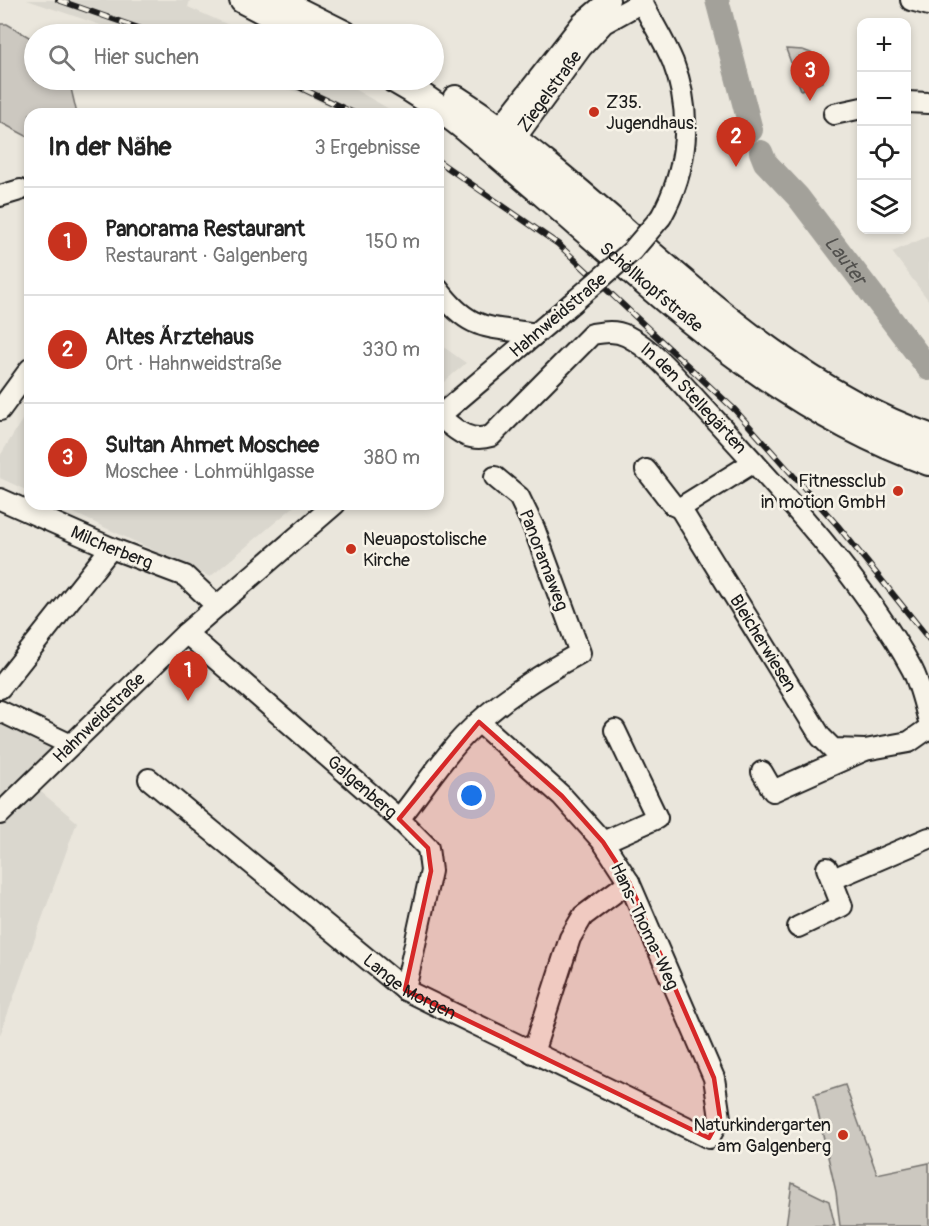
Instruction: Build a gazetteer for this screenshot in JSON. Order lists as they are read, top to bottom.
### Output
{
  "streets": {
    "main road": ["Schöllkopfstraße"],
    "street": [
      "Ziegelstraße",
      "Hahnweidstraße",
      "In den Stellegärten",
      "Milcherberg",
      "Panoramaweg",
      "Bleicherwiesen",
      "Galgenberg",
      "Hans-Thoma-Weg",
      "Lange Morgen"
    ]
  },
  "crossings": [
    ["Ziegelstraße", "Schöllkopfstraße"],
    ["Ziegelstraße", "Hahnweidstraße"],
    ["Hahnweidstraße", "Milcherberg"],
    ["Hahnweidstraße", "Galgenberg"],
    ["Panoramaweg", "Hans-Thoma-Weg"],
    ["Galgenberg", "Lange Morgen"],
    ["Hans-Thoma-Weg", "Lange Morgen"]
  ],
  "water": ["Lauter"],
  "places": [
    "Z35. Jugendhaus.",
    "Fitnessclub in motion GmbH",
    "Neuapostolische Kirche",
    "Naturkindergarten am Galgenberg"
  ],
  "page": {
    "map_buttons": ["+", "−"],
    "search": "Hier suchen",
    "pins": ["3", "2", "1"],
    "heading": ["In der Nähe", "3 Ergebnisse"],
    "list": [
      {
        "mark": "1",
        "name": "Panorama Restaurant",
        "note": "Restaurant · Galgenberg",
        "value": "150 m"
      },
      {
        "mark": "2",
        "name": "Altes Ärztehaus",
        "note": "Ort · Hahnweidstraße",
        "value": "330 m"
      },
      {
        "mark": "3",
        "name": "Sultan Ahmet Moschee",
        "note": "Moschee · Lohmühlgasse",
        "value": "380 m"
      }
    ]
  }
}
